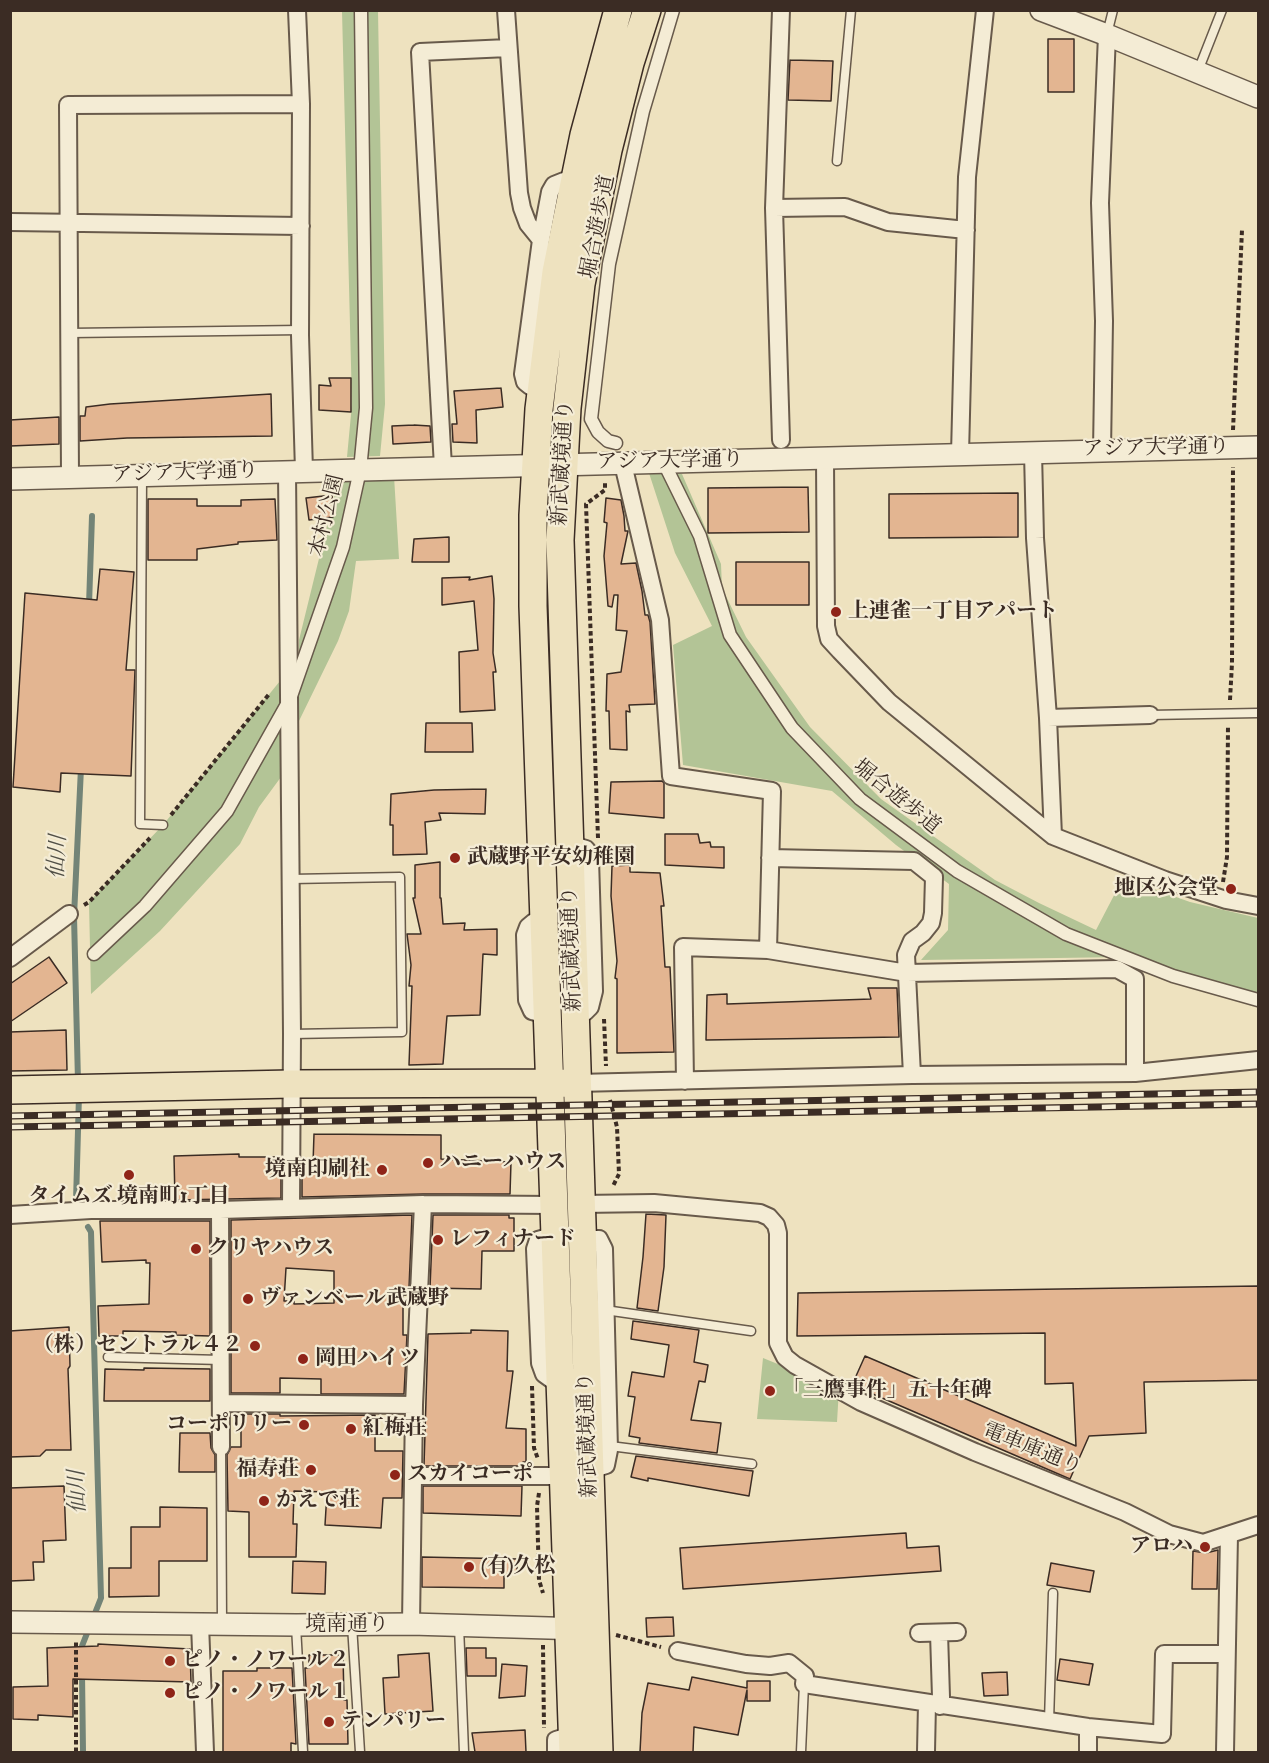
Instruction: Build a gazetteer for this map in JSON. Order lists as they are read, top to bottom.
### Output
{
  "streets": {
    "main road": ["新武蔵境通り"],
    "street": [
      "堀合遊歩道",
      "アジア大学通り",
      "本村公園",
      "電車庫通り",
      "境南通り"
    ]
  },
  "crossings": [
    ["堀合遊歩道", "アジア大学通り"],
    ["アジア大学通り", "新武蔵境通り"],
    ["アジア大学通り", "本村公園"],
    ["新武蔵境通り", "電車庫通り"],
    ["新武蔵境通り", "境南通り"]
  ],
  "water": ["仙川"],
  "places": [
    "上連雀一丁目アパート",
    "武蔵野平安幼稚園",
    "地区公会堂",
    "ハニーハウス",
    "境南印刷社",
    "タイムズ 境南町1丁目",
    "レフィナード",
    "クリヤハウス",
    "ヴァンベール武蔵野",
    "（株）セントラル４２",
    "岡田ハイツ",
    "「三鷹事件」五十年碑",
    "コーポリリー",
    "紅梅荘",
    "福寿荘",
    "スカイコーポ",
    "かえで荘",
    "アロハ",
    "(有)久松",
    "ピノ・ノワール２",
    "ピノ・ノワール１",
    "テンパリー"
  ]
}
